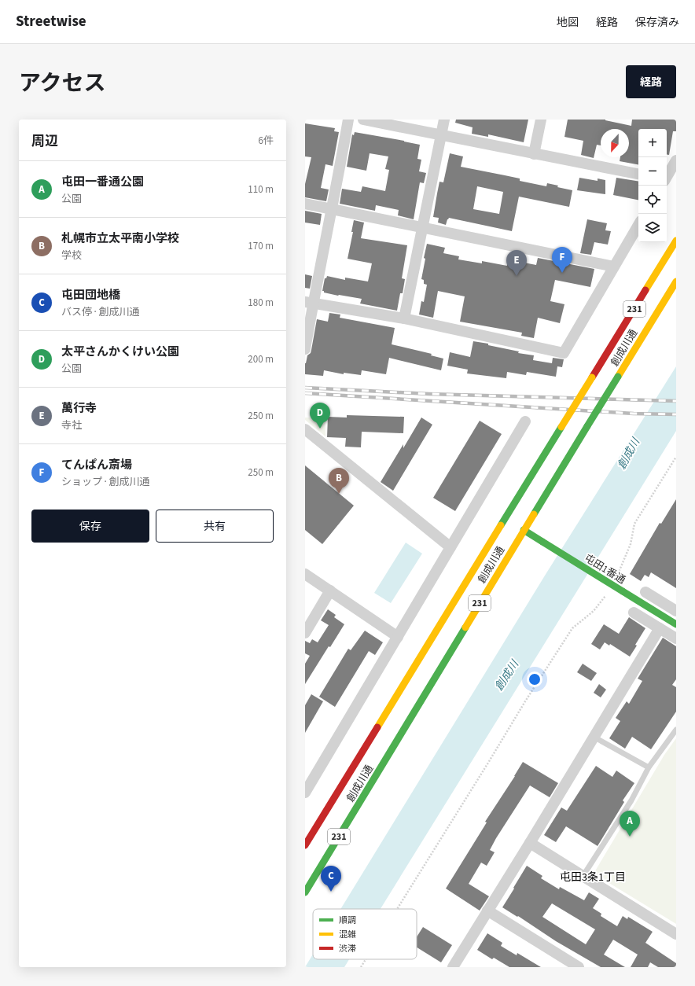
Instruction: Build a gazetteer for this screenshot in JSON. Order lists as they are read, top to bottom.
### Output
{
  "streets": {
    "main road": ["231", "創成川通", "屯田1番通"]
  },
  "crossings": [
    ["創成川通", "屯田1番通"]
  ],
  "districts": ["屯田3条1丁目"],
  "water": ["創成川"],
  "legend": ["順調", "混雑", "渋滞"],
  "north": "bottom",
  "page": {
    "header": "Streetwise",
    "nav": ["地図", "経路", "保存済み"],
    "title": "アクセス",
    "buttons": [
      "経路",
      ["保存", "共有"]
    ],
    "heading": ["周辺", "6件"],
    "map_buttons": ["+", "−"],
    "list": [
      {
        "mark": "A",
        "name": "屯田一番通公園",
        "note": "公園",
        "value": "110 m"
      },
      {
        "mark": "B",
        "name": "札幌市立太平南小学校",
        "note": "学校",
        "value": "170 m"
      },
      {
        "mark": "C",
        "name": "屯田団地橋",
        "note": "バス停 · 創成川通",
        "value": "180 m"
      },
      {
        "mark": "D",
        "name": "太平さんかくけい公園",
        "note": "公園",
        "value": "200 m"
      },
      {
        "mark": "E",
        "name": "萬行寺",
        "note": "寺社",
        "value": "250 m"
      },
      {
        "mark": "F",
        "name": "てんぱん斎場",
        "note": "ショップ · 創成川通",
        "value": "250 m"
      }
    ],
    "pins": [
      "F",
      "E",
      "D",
      "B",
      "A",
      "C"
    ]
  }
}
